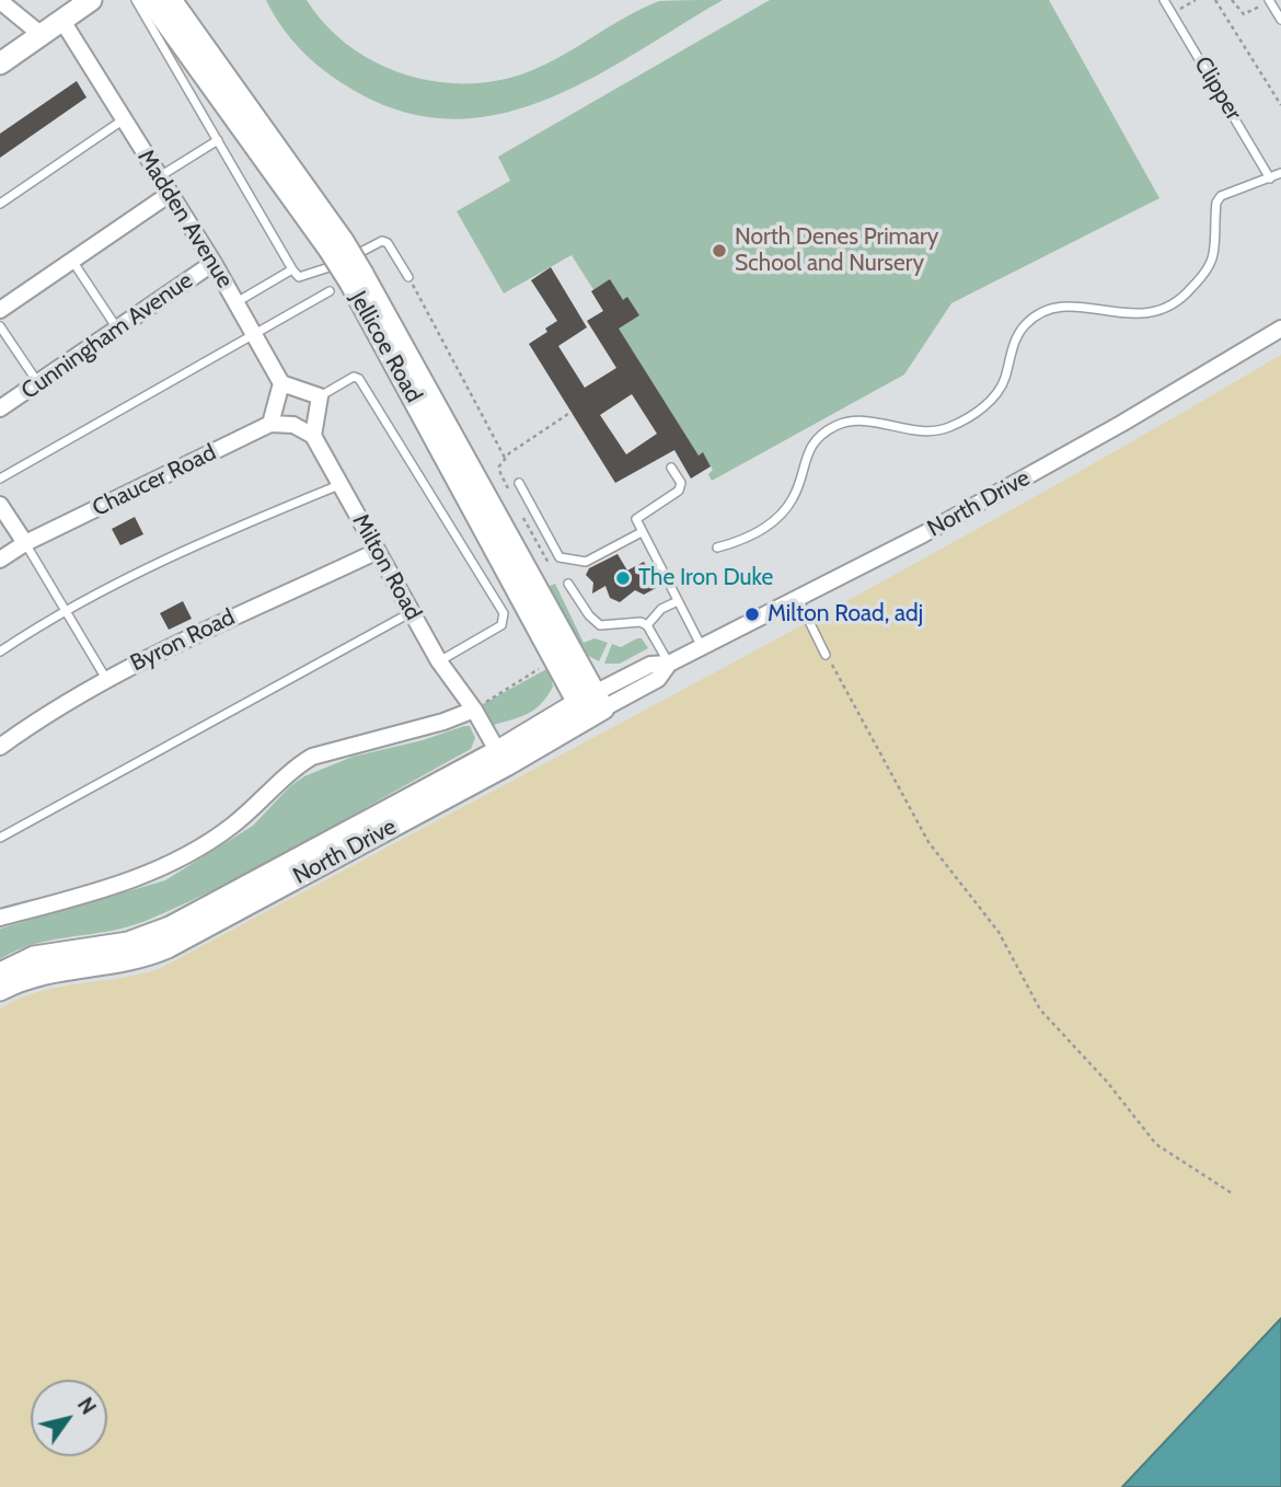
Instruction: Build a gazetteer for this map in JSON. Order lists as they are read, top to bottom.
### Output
{
  "streets": {
    "street": [
      "Madden Avenue",
      "Cunningham Avenue",
      "Jellicoe Road",
      "Chaucer Road",
      "North Drive",
      "Milton Road",
      "Byron Road"
    ],
    "lane": ["Clipper"]
  },
  "crossings": [
    ["Madden Avenue", "Cunningham Avenue"],
    ["Jellicoe Road", "North Drive"],
    ["North Drive", "Milton Road"],
    ["Milton Road", "Byron Road"]
  ],
  "places": ["North Denes Primary School and Nursery", "The Iron Duke", "Milton Road, adj"],
  "north": "top right"
}
